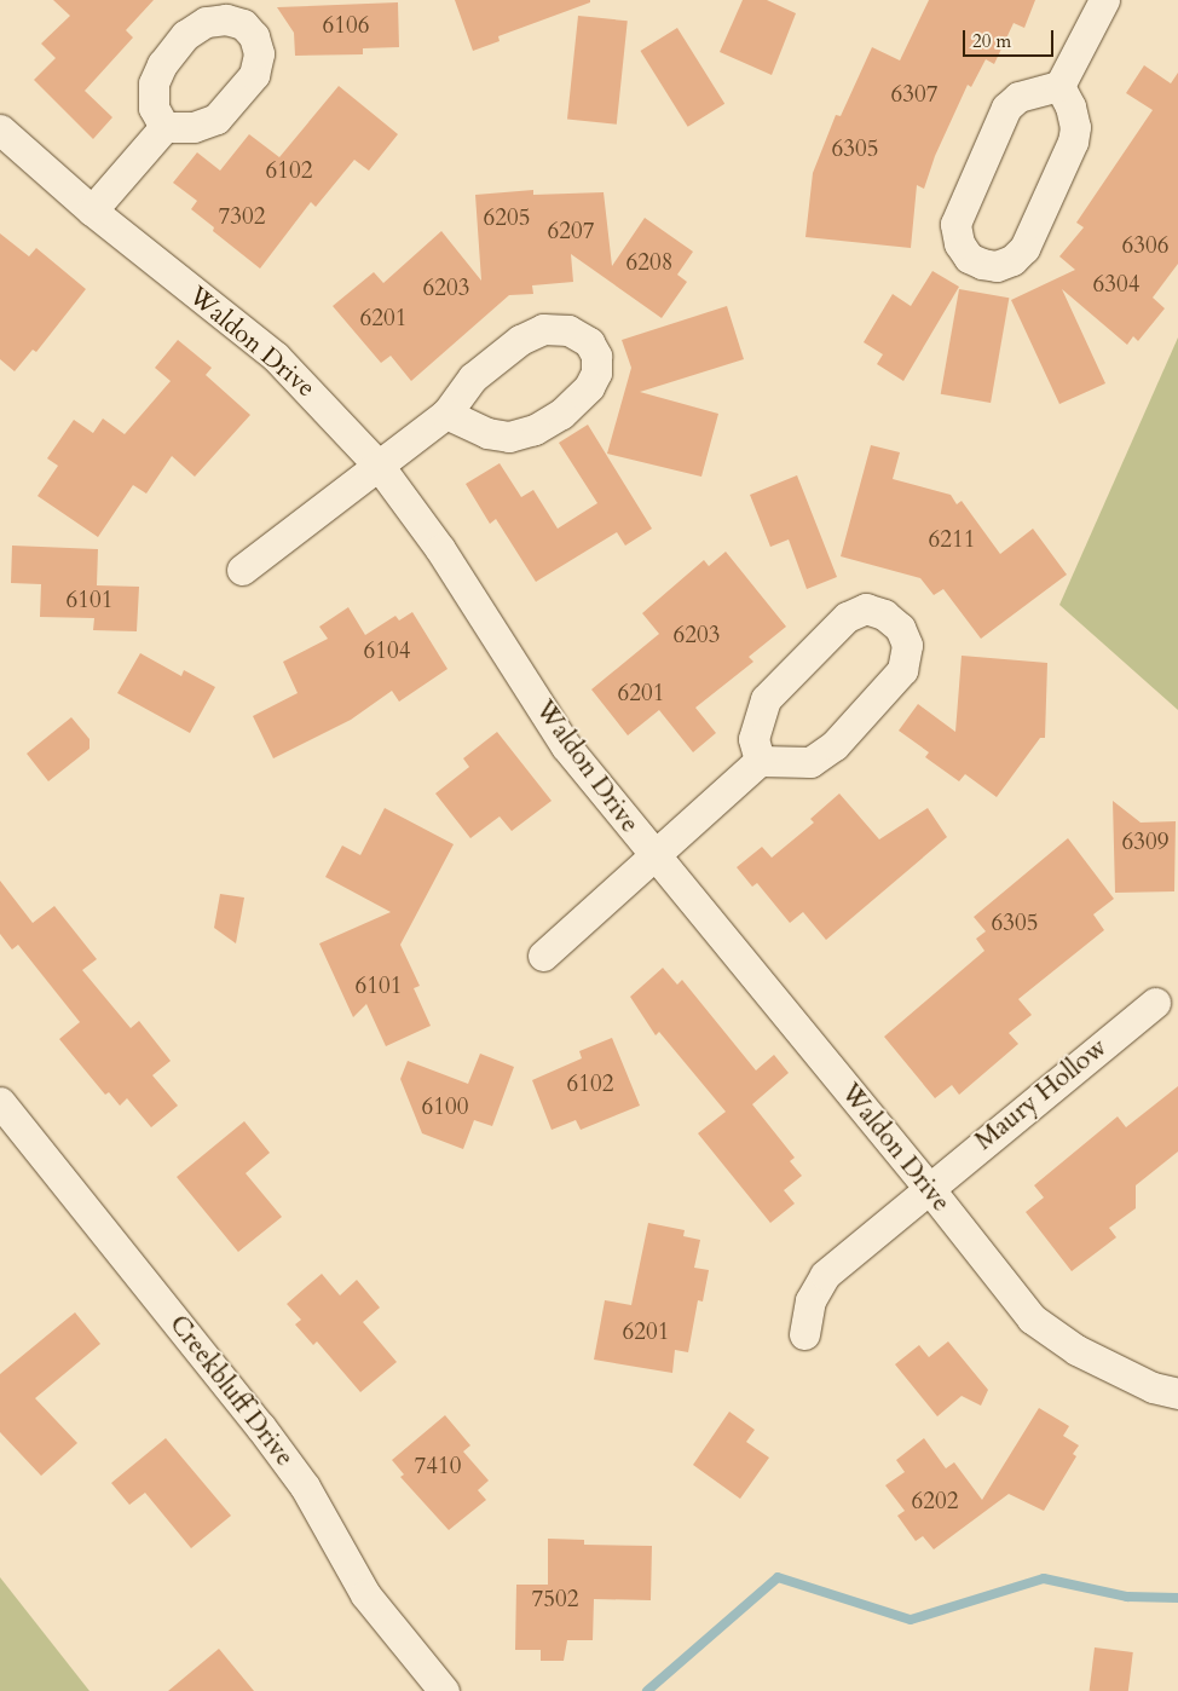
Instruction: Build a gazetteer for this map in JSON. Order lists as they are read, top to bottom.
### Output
{
  "streets": {
    "street": ["Waldon Drive", "Maury Hollow", "Creekbluff Drive"]
  },
  "crossings": [
    ["Waldon Drive", "Maury Hollow"]
  ],
  "house_numbers": [
    "6106",
    "6307",
    "6305",
    "6102",
    "7302",
    "6205",
    "6207",
    "6306",
    "6208",
    "6304",
    "6203",
    "6201",
    "6211",
    "6101",
    "6203",
    "6104",
    "6201",
    "6309",
    "6305",
    "6101",
    "6102",
    "6100",
    "6201",
    "7410",
    "6202",
    "7502"
  ],
  "scale_bar": "20 m"
}
